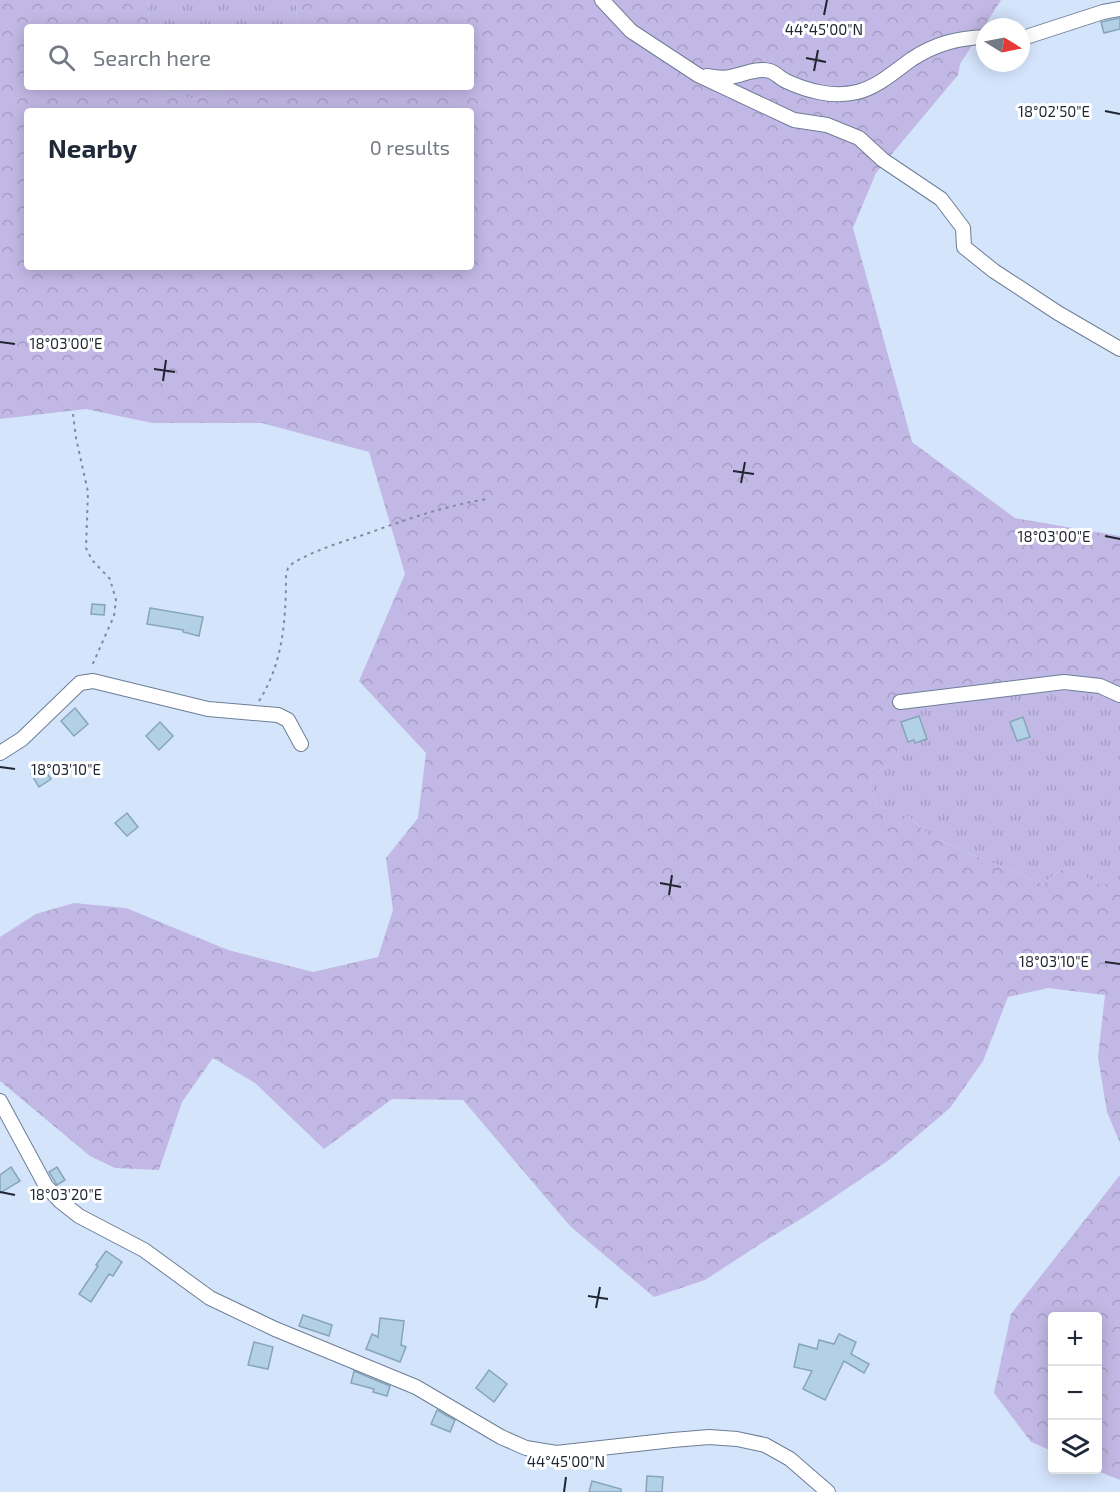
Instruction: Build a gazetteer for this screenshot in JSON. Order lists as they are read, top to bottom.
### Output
{
  "north": "right",
  "page": {
    "search": "Search here",
    "heading": ["Nearby", "0 results"],
    "map_buttons": ["+", "−"]
  },
  "coordinates": [
    "44°45'00\"N",
    "18°02'50\"E",
    "18°03'00\"E",
    "18°03'10\"E",
    "18°03'20\"E"
  ]
}
